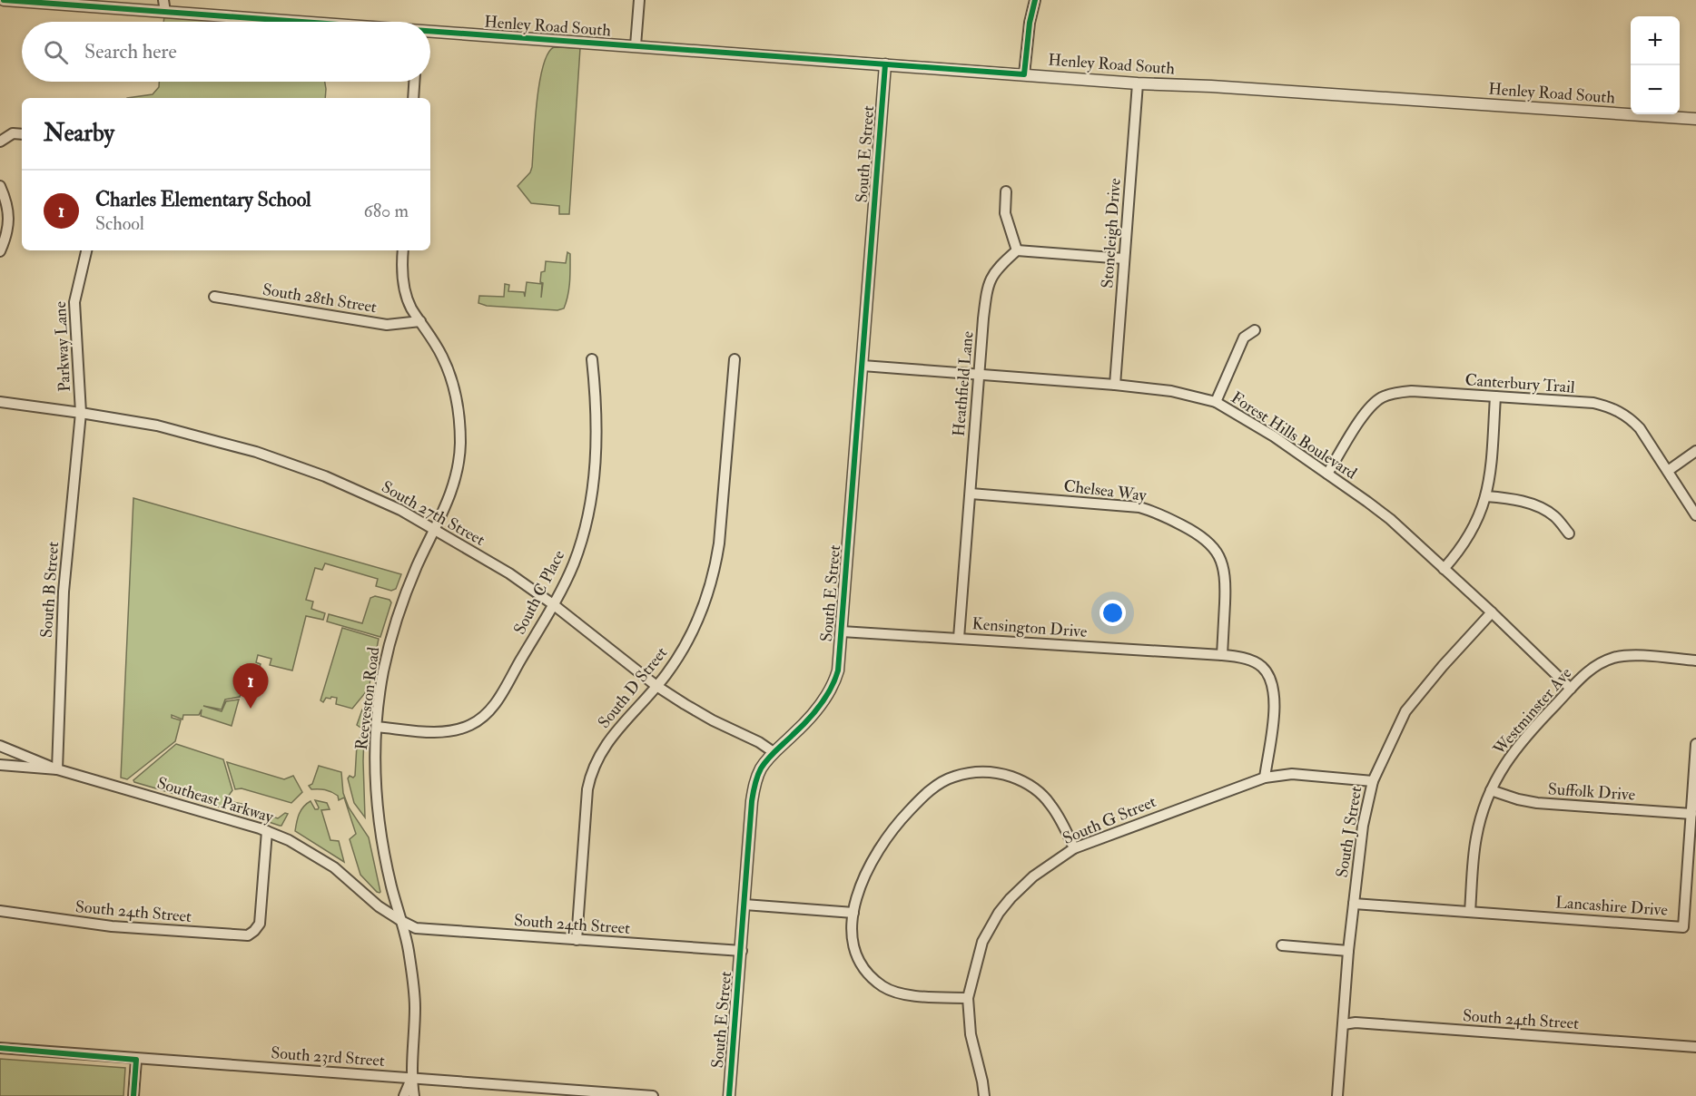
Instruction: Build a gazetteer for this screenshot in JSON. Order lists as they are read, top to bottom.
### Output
{
  "streets": {
    "street": [
      "Henley Road South",
      "South E Street",
      "Stoneleigh Drive",
      "South 28th Street",
      "Parkway Lane",
      "Heathfield Lane",
      "Canterbury Trail",
      "Forest Hills Boulevard",
      "Chelsea Way",
      "South 27th Street",
      "South B Street",
      "South C Place",
      "Kensington Drive",
      "South D Street",
      "Reeveston Road",
      "Westminster Ave",
      "Suffolk Drive",
      "Southeast Parkway",
      "South G Street",
      "South J Street",
      "Lancashire Drive",
      "South 24th Street",
      "South 23rd Street"
    ]
  },
  "crossings": [
    ["Henley Road South", "South E Street"],
    ["Henley Road South", "Stoneleigh Drive"],
    ["South E Street", "Forest Hills Boulevard"],
    ["South E Street", "South 27th Street"],
    ["South E Street", "Kensington Drive"],
    ["South E Street", "South 24th Street"],
    ["Stoneleigh Drive", "Forest Hills Boulevard"],
    ["South 28th Street", "Reeveston Road"],
    ["Parkway Lane", "South 27th Street"],
    ["Parkway Lane", "South B Street"],
    ["Heathfield Lane", "Forest Hills Boulevard"],
    ["Heathfield Lane", "Chelsea Way"],
    ["Heathfield Lane", "Kensington Drive"],
    ["Canterbury Trail", "Forest Hills Boulevard"],
    ["Forest Hills Boulevard", "Westminster Ave"],
    ["Forest Hills Boulevard", "South J Street"],
    ["Chelsea Way", "Kensington Drive"],
    ["South 27th Street", "South B Street"],
    ["South 27th Street", "South C Place"],
    ["South 27th Street", "South D Street"],
    ["South 27th Street", "Reeveston Road"],
    ["South B Street", "Southeast Parkway"],
    ["South C Place", "Reeveston Road"],
    ["Kensington Drive", "South G Street"],
    ["South D Street", "South 24th Street"],
    ["Reeveston Road", "Southeast Parkway"],
    ["Reeveston Road", "South 24th Street"],
    ["Reeveston Road", "South 23rd Street"],
    ["Westminster Ave", "Suffolk Drive"],
    ["Westminster Ave", "Lancashire Drive"],
    ["Suffolk Drive", "Lancashire Drive"],
    ["Southeast Parkway", "South 24th Street"],
    ["South G Street", "South J Street"],
    ["South J Street", "Lancashire Drive"],
    ["South J Street", "South 24th Street"]
  ],
  "page": {
    "map_buttons": ["+", "−"],
    "search": "Search here",
    "heading": "Nearby",
    "list": [
      {
        "mark": "1",
        "name": "Charles Elementary School",
        "note": "School",
        "value": "680 m"
      }
    ],
    "pins": "1"
  }
}
